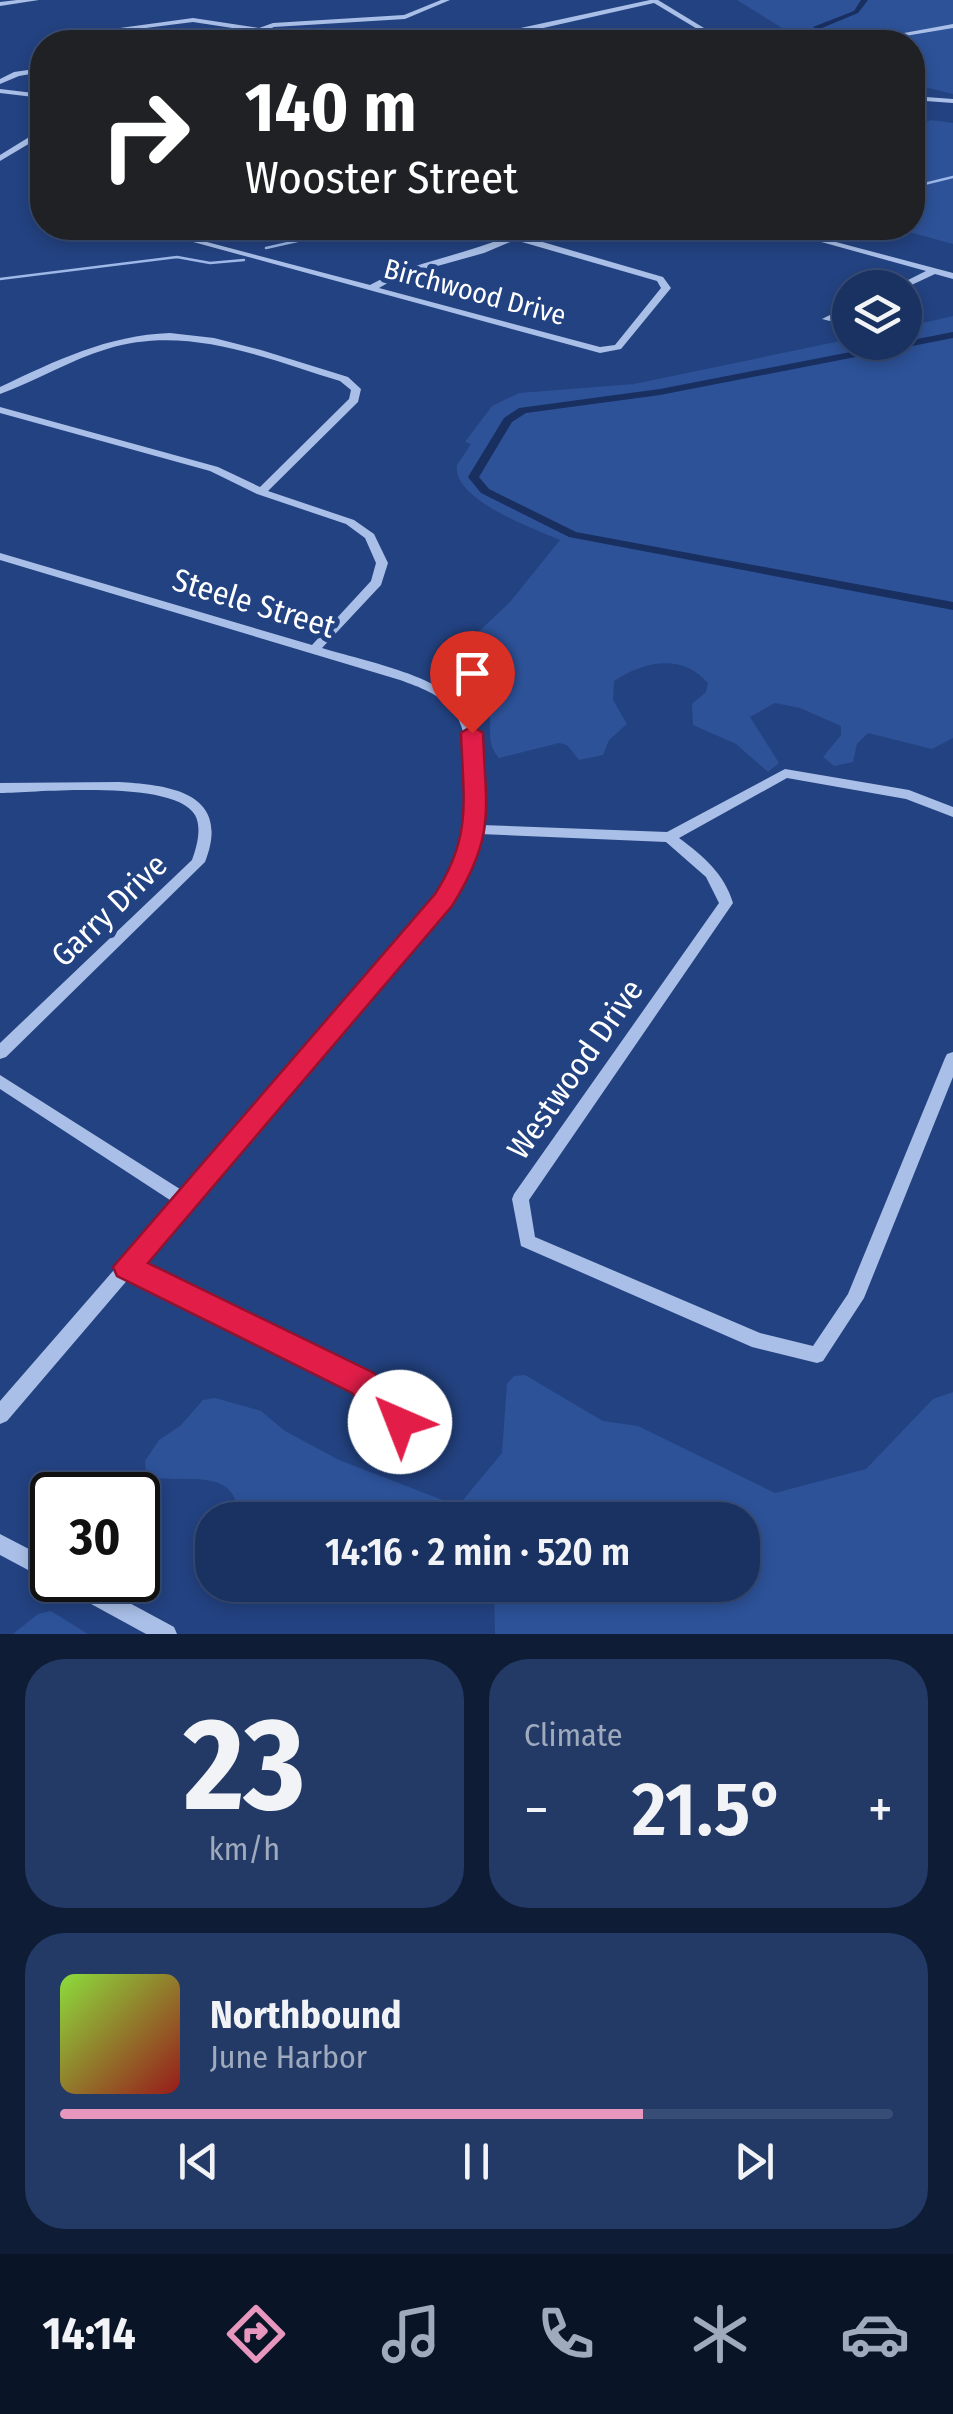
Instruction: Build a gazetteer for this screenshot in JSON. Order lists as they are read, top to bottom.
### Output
{
  "streets": {
    "street": [
      "Birchwood Drive",
      "Steele Street",
      "Garry Drive",
      "Westwood Drive"
    ]
  },
  "page": {
    "turn": ["140 m", "Wooster Street"],
    "limit": "30",
    "trip": "14:16 · 2 min · 520 m",
    "tile": [
      ["23", "km/h"],
      "Climate"
    ],
    "heat": ["−", "21.5°", "+"],
    "song": ["Northbound", "June Harbor"],
    "tabs": "14:14"
  }
}
